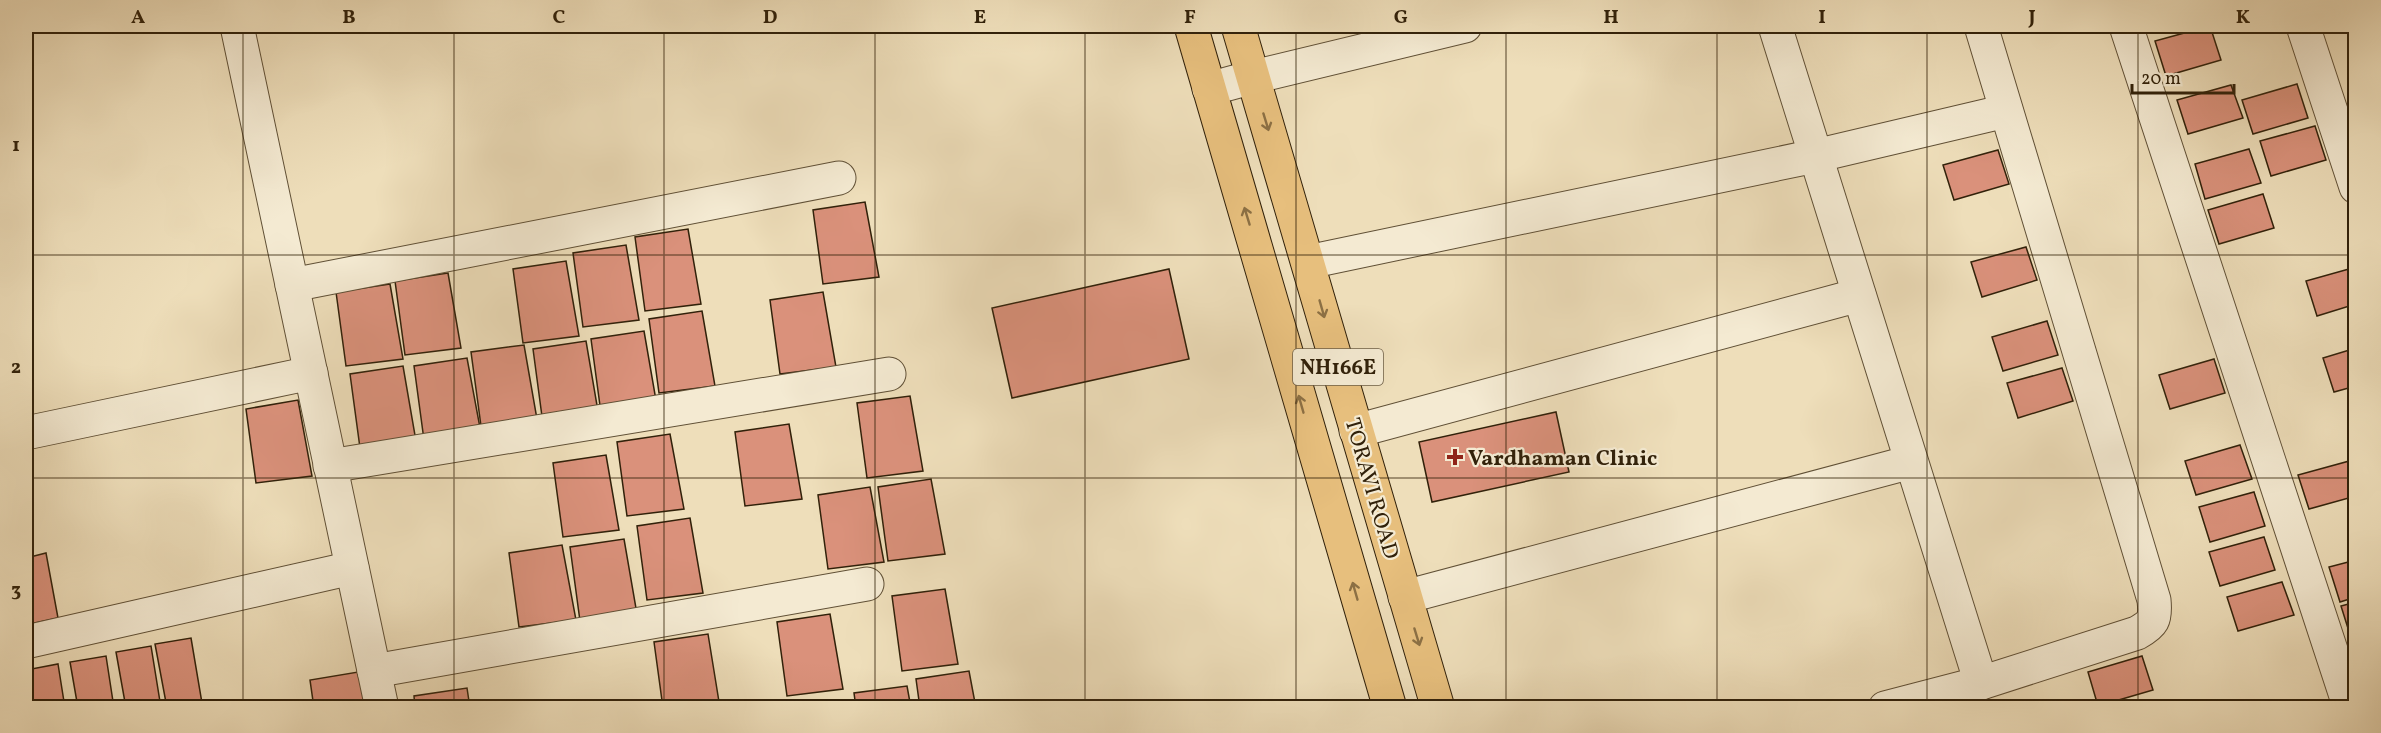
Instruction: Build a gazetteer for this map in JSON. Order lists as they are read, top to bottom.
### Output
{
  "streets": {
    "highway": ["NH166E", "TORAVI ROAD"]
  },
  "places": {
    "health": ["Vardhaman Clinic"]
  },
  "scale_bar": "20 m",
  "grid": {
    "columns": [
      "A",
      "B",
      "C",
      "D",
      "E",
      "F",
      "G",
      "H",
      "I",
      "J",
      "K"
    ],
    "rows": ["1", "2", "3"]
  }
}
